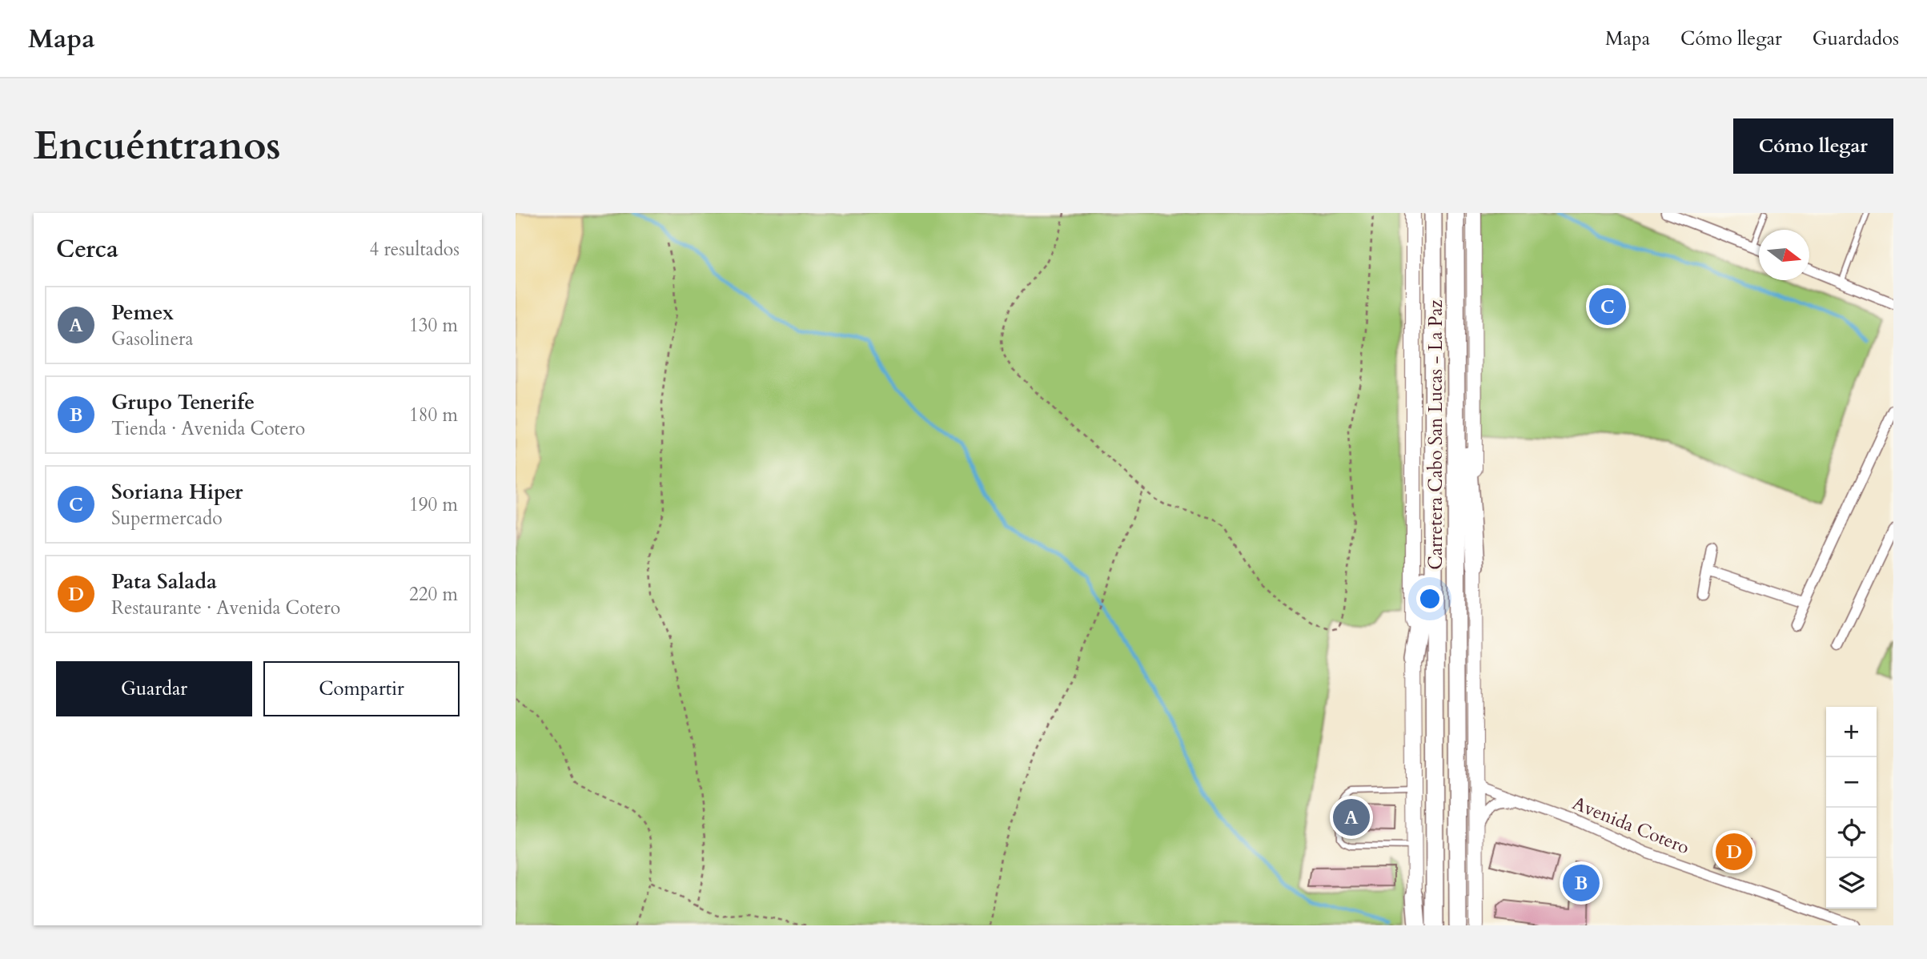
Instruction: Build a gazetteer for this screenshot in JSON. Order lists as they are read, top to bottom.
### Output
{
  "streets": {
    "highway": ["Carretera Cabo San Lucas - La Paz"],
    "street": ["Avenida Cotero"]
  },
  "north": "right",
  "page": {
    "header": "Mapa",
    "nav": ["Mapa", "Cómo llegar", "Guardados"],
    "buttons": [
      "Cómo llegar",
      ["Guardar", "Compartir"]
    ],
    "title": "Encuéntranos",
    "heading": ["Cerca", "4 resultados"],
    "pins": [
      "C",
      "A",
      "D",
      "B"
    ],
    "list": [
      {
        "mark": "A",
        "name": "Pemex",
        "note": "Gasolinera",
        "value": "130 m"
      },
      {
        "mark": "B",
        "name": "Grupo Tenerife",
        "note": "Tienda · Avenida Cotero",
        "value": "180 m"
      },
      {
        "mark": "C",
        "name": "Soriana Hiper",
        "note": "Supermercado",
        "value": "190 m"
      },
      {
        "mark": "D",
        "name": "Pata Salada",
        "note": "Restaurante · Avenida Cotero",
        "value": "220 m"
      }
    ],
    "map_buttons": ["+", "−"]
  }
}
